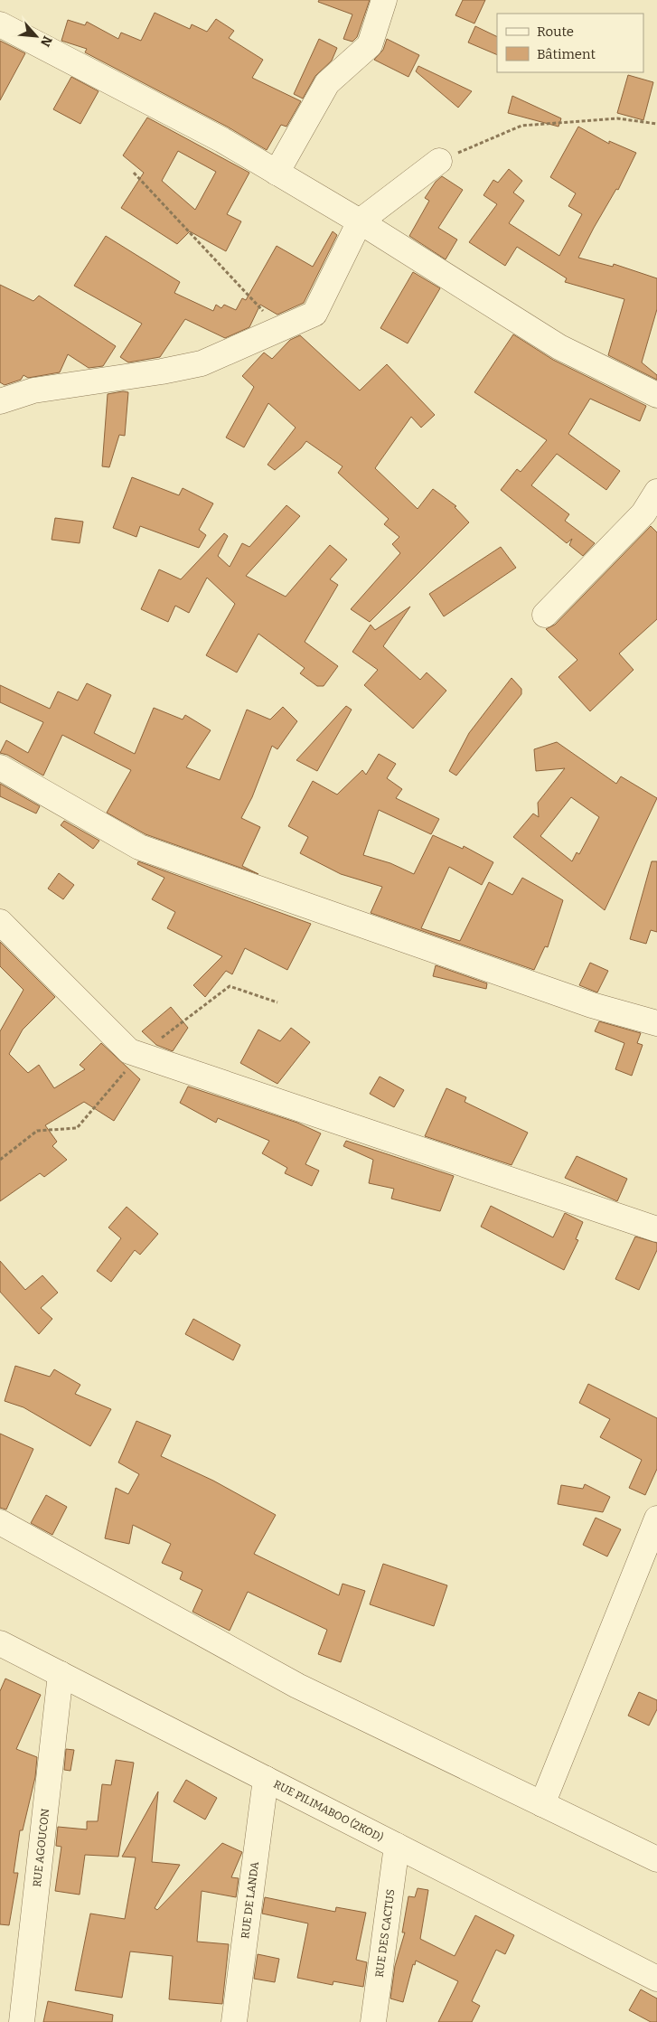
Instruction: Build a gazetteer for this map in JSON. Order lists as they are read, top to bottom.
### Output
{
  "streets": {
    "street": [
      "RUE PILIMABOO (2KOD)",
      "RUE AGOUCON",
      "RUE DE LANDA",
      "RUE DES CACTUS"
    ]
  },
  "crossings": [
    ["RUE PILIMABOO (2KOD)", "RUE AGOUCON"],
    ["RUE PILIMABOO (2KOD)", "RUE DE LANDA"],
    ["RUE PILIMABOO (2KOD)", "RUE DES CACTUS"]
  ],
  "legend": ["Route", "Bâtiment"],
  "north": "bottom right"
}
